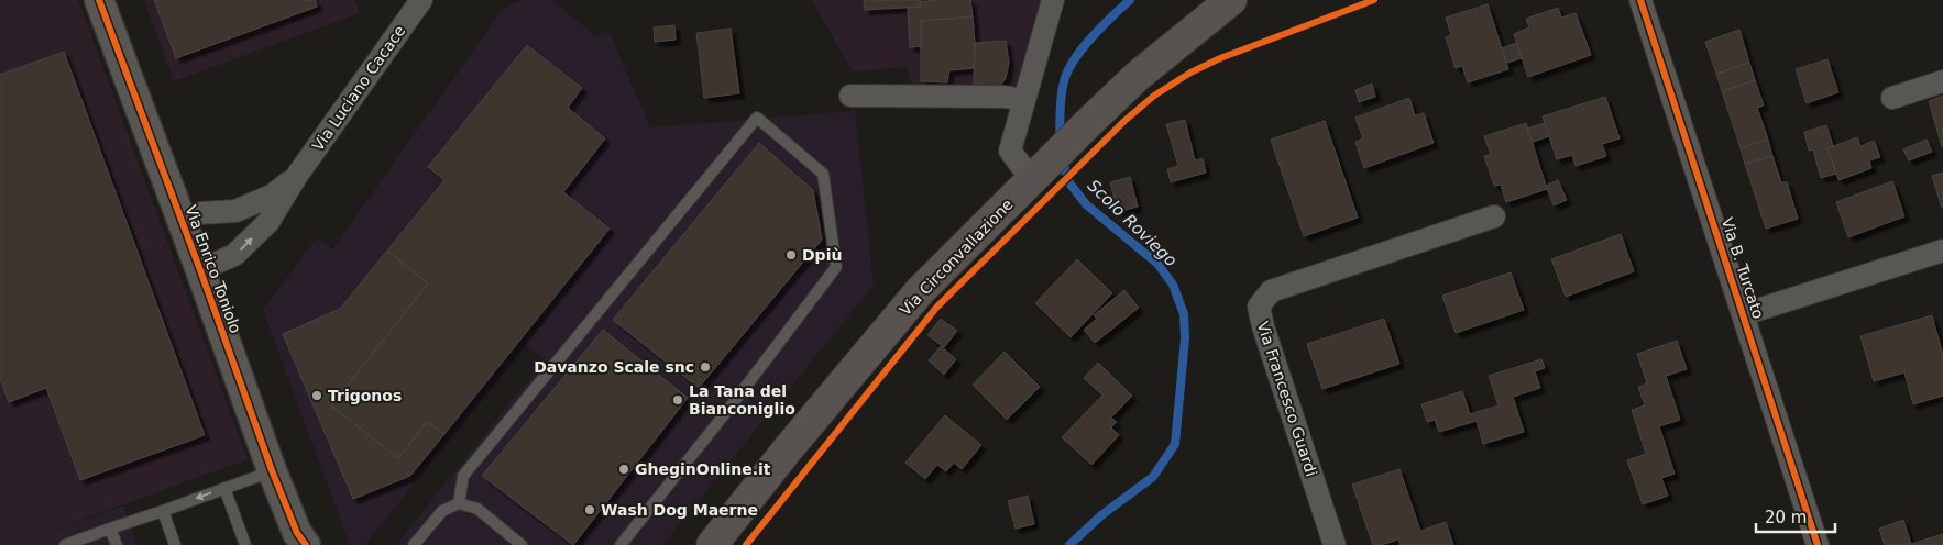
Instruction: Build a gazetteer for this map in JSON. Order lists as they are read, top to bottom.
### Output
{
  "streets": {
    "main road": ["Via Circonvallazione"],
    "street": [
      "Via Luciano Cacace",
      "Via B. Turcato",
      "Via Enrico Toniolo",
      "Via Francesco Guardi"
    ]
  },
  "crossings": [
    ["Via Luciano Cacace", "Via Enrico Toniolo"]
  ],
  "water": ["Scolo Roviego"],
  "places": [
    "Dpiù",
    "Davanzo Scale snc",
    "Trigonos",
    "La Tana del Bianconiglio",
    "GheginOnline.it",
    "Wash Dog Maerne"
  ],
  "scale_bar": "20 m"
}
